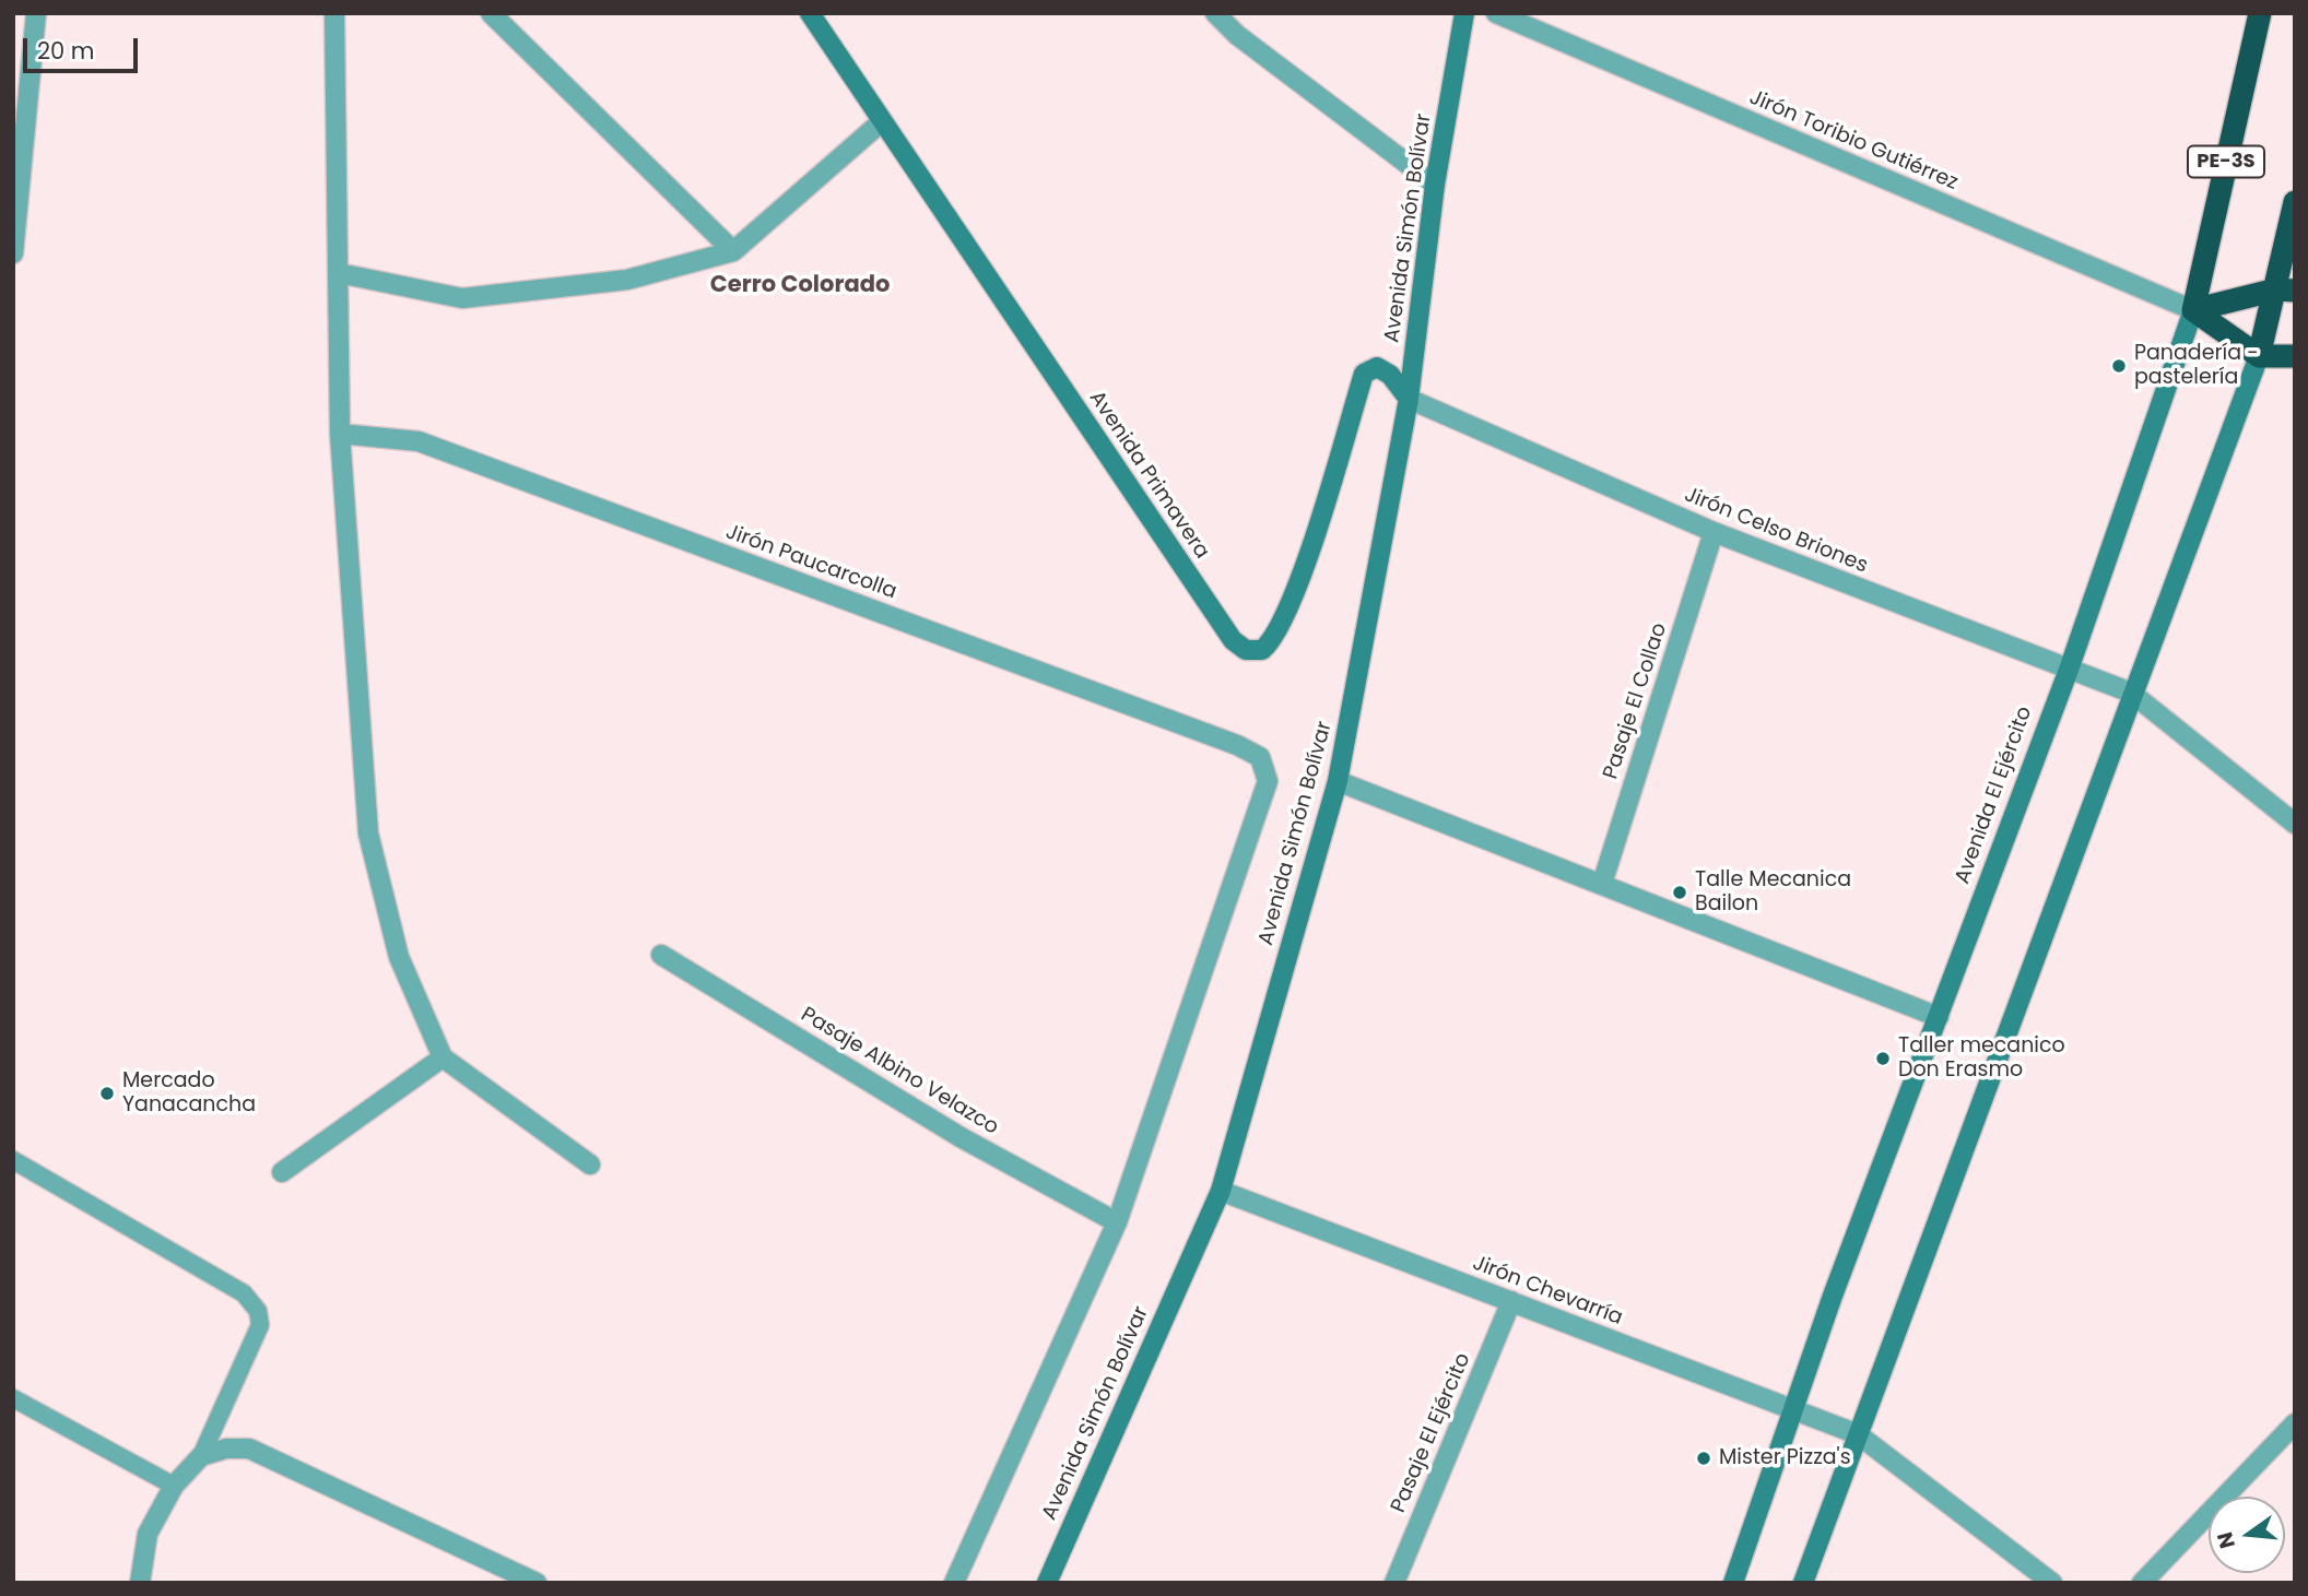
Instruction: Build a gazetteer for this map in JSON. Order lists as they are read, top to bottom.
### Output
{
  "streets": {
    "highway": ["PE-3S", "Avenida El Ejército"],
    "street": [
      "Jirón Toribio Gutiérrez",
      "Avenida Simón Bolívar",
      "Avenida Primavera",
      "Jirón Celso Briones",
      "Jirón Paucarcolla",
      "Pasaje El Collao",
      "Pasaje Albino Velazco",
      "Jirón Chevarría",
      "Pasaje El Ejército"
    ]
  },
  "crossings": [
    ["Jirón Toribio Gutiérrez", "Avenida El Ejército"],
    ["Avenida Simón Bolívar", "Avenida Primavera"],
    ["Avenida Simón Bolívar", "Jirón Celso Briones"],
    ["Avenida Simón Bolívar", "Jirón Chevarría"],
    ["Avenida Primavera", "Jirón Celso Briones"],
    ["Jirón Celso Briones", "Pasaje El Collao"],
    ["Jirón Celso Briones", "Avenida El Ejército"],
    ["Jirón Paucarcolla", "Pasaje Albino Velazco"],
    ["Avenida El Ejército", "Jirón Chevarría"],
    ["Jirón Chevarría", "Pasaje El Ejército"]
  ],
  "districts": ["Cerro Colorado"],
  "places": [
    "Panadería - pastelería",
    "Talle Mecanica Bailon",
    "Taller mecanico Don Erasmo",
    "Mercado Yanacancha",
    "Mister Pizza's"
  ],
  "scale_bar": "20 m",
  "north": "left"
}
